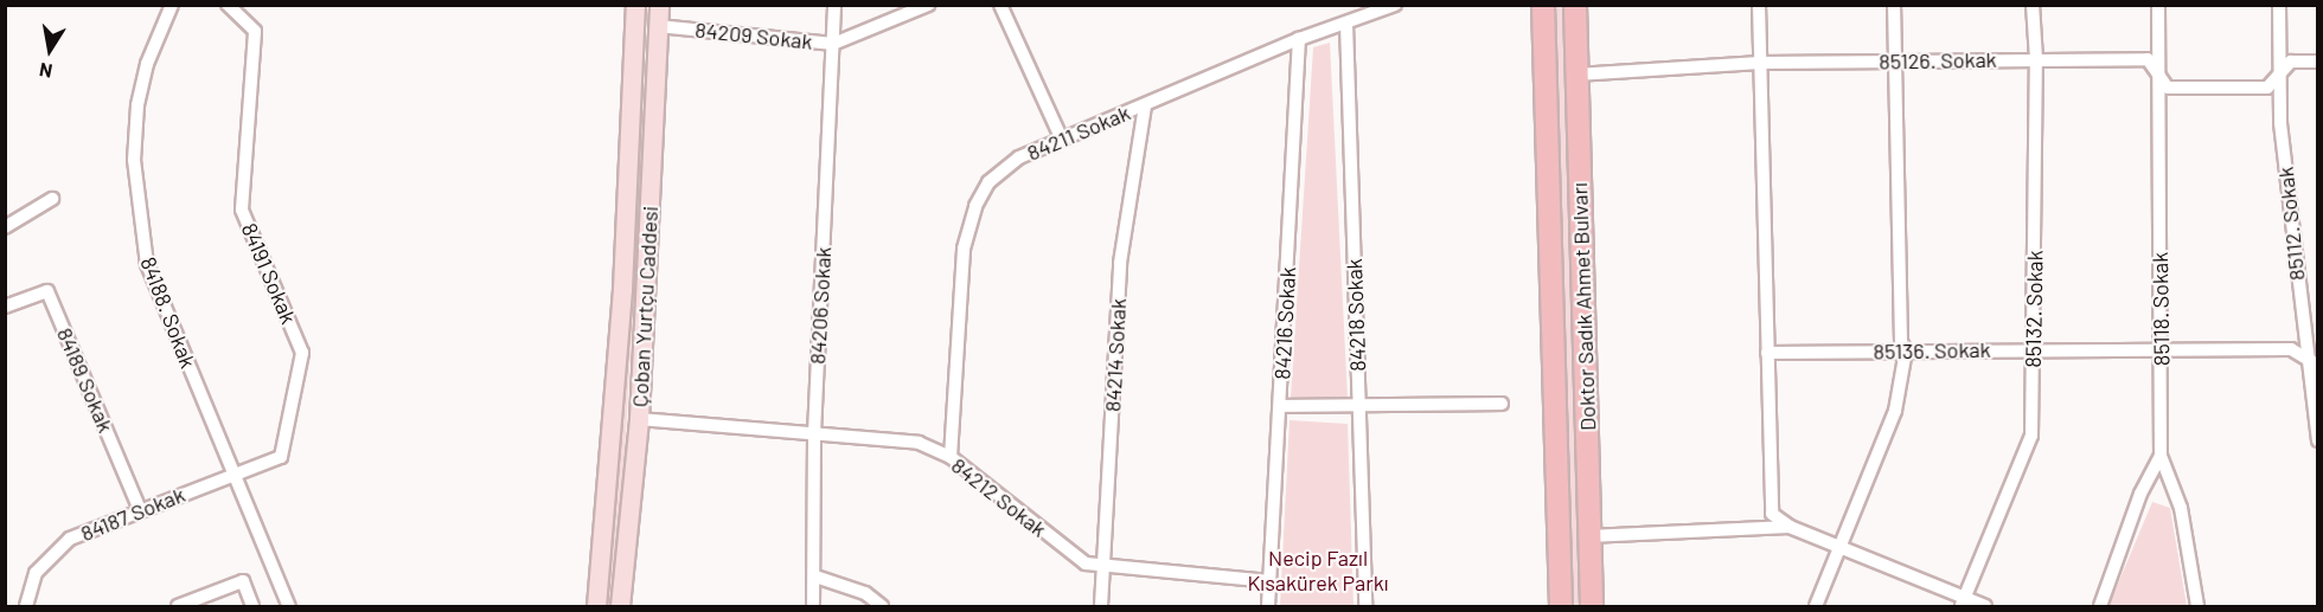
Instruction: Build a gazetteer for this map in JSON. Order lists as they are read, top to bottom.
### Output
{
  "streets": {
    "main road": ["Çoban Yurtçu Caddesi", "Doktor Sadık Ahmet Bulvarı"],
    "street": [
      "84209 Sokak",
      "85126. Sokak",
      "84211 Sokak",
      "85112. Sokak",
      "84191 Sokak",
      "84206 Sokak",
      "85132. Sokak",
      "85118. Sokak",
      "84188. Sokak",
      "84218 Sokak",
      "84216 Sokak",
      "85136. Sokak",
      "84214 Sokak",
      "84189 Sokak",
      "84212 Sokak",
      "84187 Sokak"
    ]
  },
  "crossings": [
    ["84209 Sokak", "84206 Sokak"],
    ["84209 Sokak", "Çoban Yurtçu Caddesi"],
    ["85126. Sokak", "85112. Sokak"],
    ["85126. Sokak", "Doktor Sadık Ahmet Bulvarı"],
    ["85126. Sokak", "85132. Sokak"],
    ["85126. Sokak", "85118. Sokak"],
    ["84211 Sokak", "84218 Sokak"],
    ["84211 Sokak", "84216 Sokak"],
    ["84211 Sokak", "84214 Sokak"],
    ["84211 Sokak", "84212 Sokak"],
    ["85112. Sokak", "85136. Sokak"],
    ["84191 Sokak", "84188. Sokak"],
    ["84191 Sokak", "84187 Sokak"],
    ["84206 Sokak", "84212 Sokak"],
    ["Çoban Yurtçu Caddesi", "84212 Sokak"],
    ["85132. Sokak", "85136. Sokak"],
    ["85118. Sokak", "85136. Sokak"],
    ["84188. Sokak", "84187 Sokak"],
    ["84216 Sokak", "84212 Sokak"],
    ["84214 Sokak", "84212 Sokak"],
    ["84189 Sokak", "84187 Sokak"]
  ],
  "parks": ["Necip Fazıl Kısakürek Parkı"],
  "north": "bottom"
}
